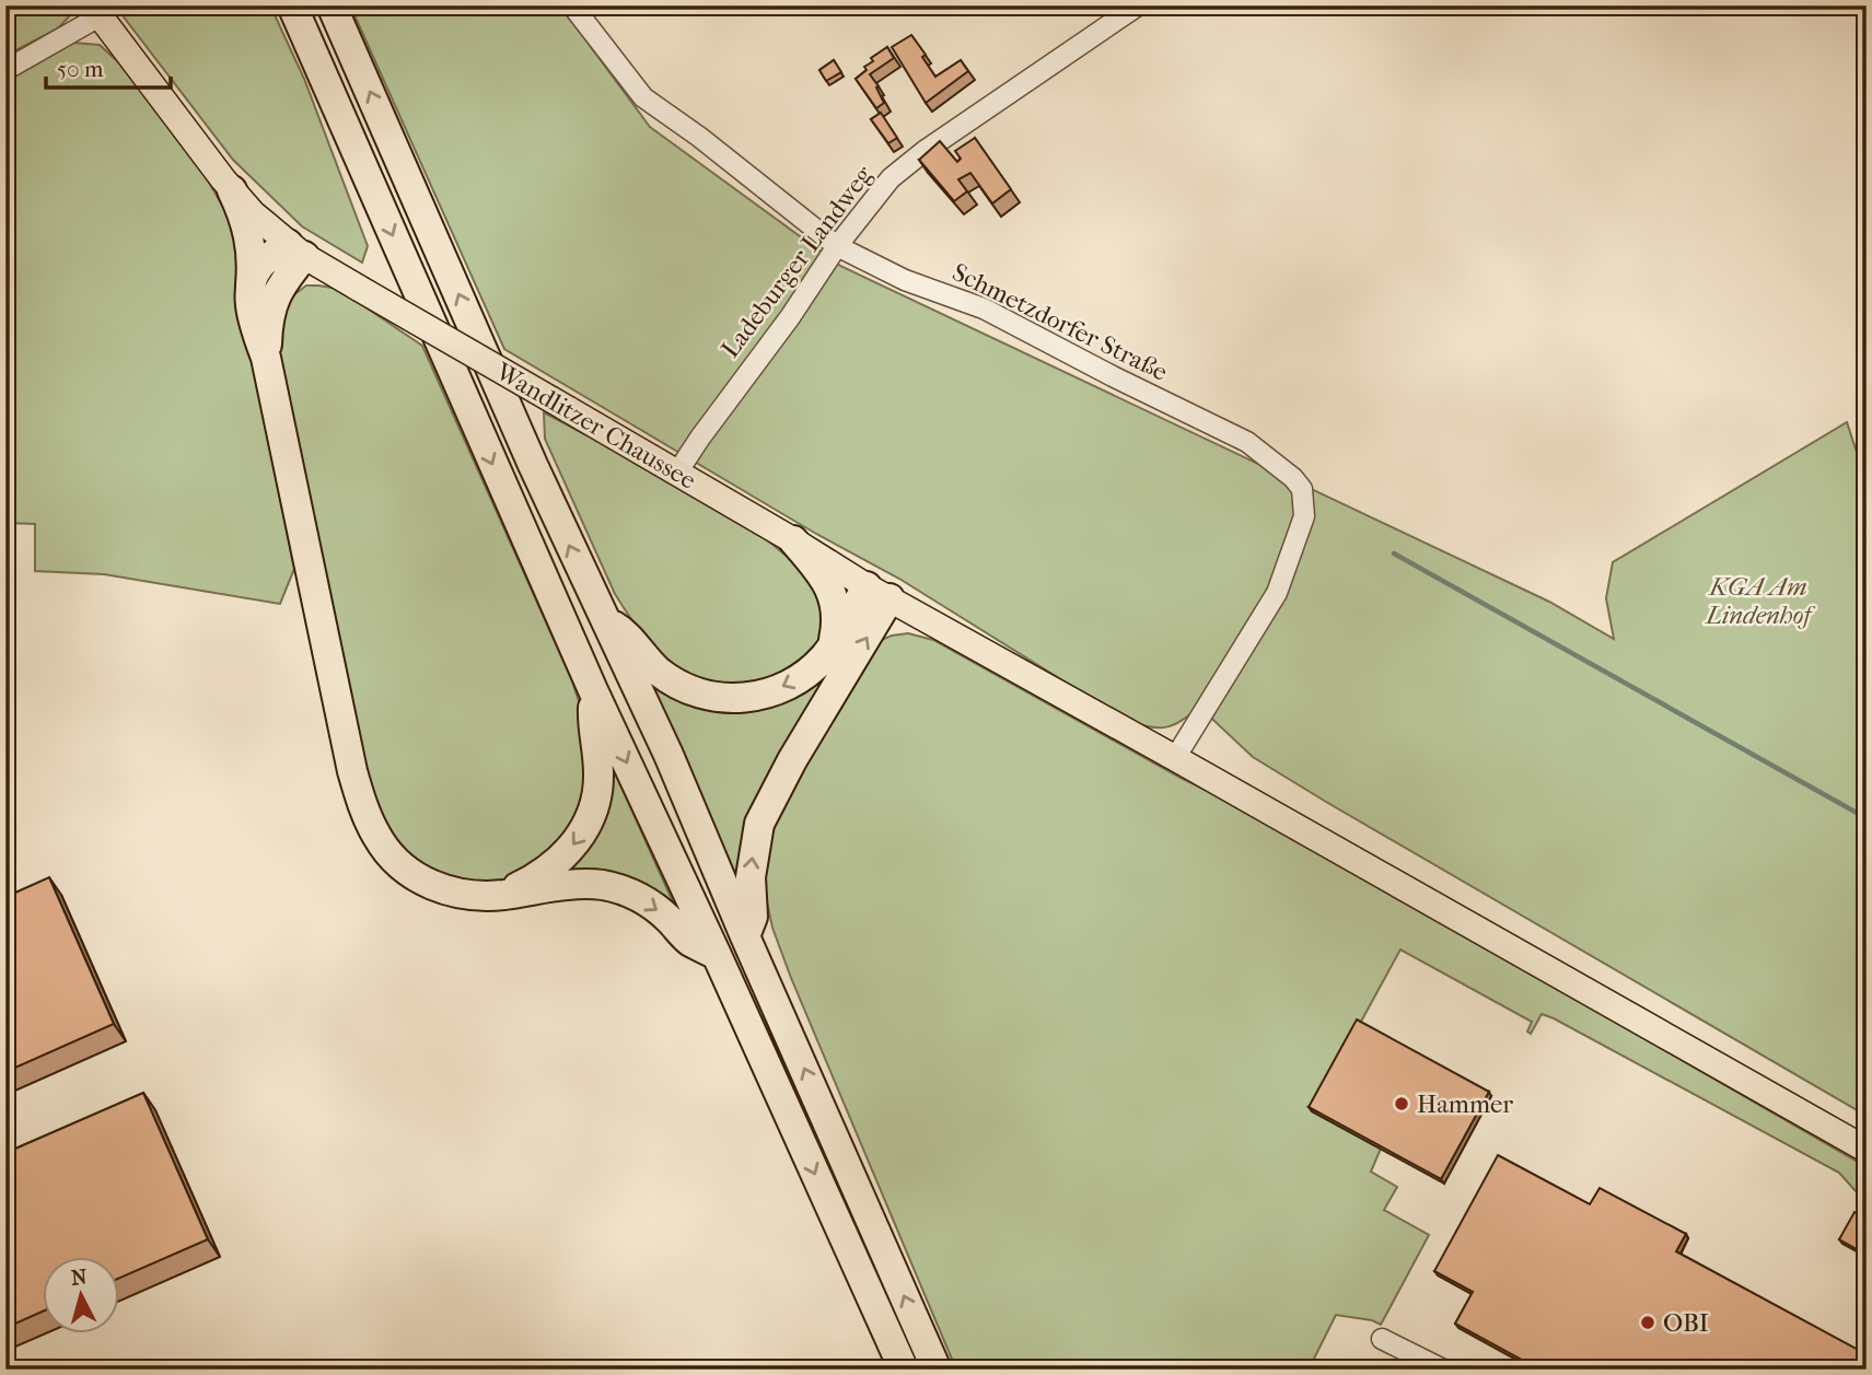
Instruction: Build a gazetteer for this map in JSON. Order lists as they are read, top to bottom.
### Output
{
  "streets": {
    "main road": ["Wandlitzer Chaussee"],
    "street": ["Ladeburger Landweg", "Schmetzdorfer Straße"]
  },
  "crossings": [
    ["Ladeburger Landweg", "Schmetzdorfer Straße"],
    ["Ladeburger Landweg", "Wandlitzer Chaussee"],
    ["Schmetzdorfer Straße", "Wandlitzer Chaussee"]
  ],
  "parks": ["KGA Am Lindenhof"],
  "places": ["Hammer", "OBI"],
  "scale_bar": "50 m",
  "north": "top"
}
